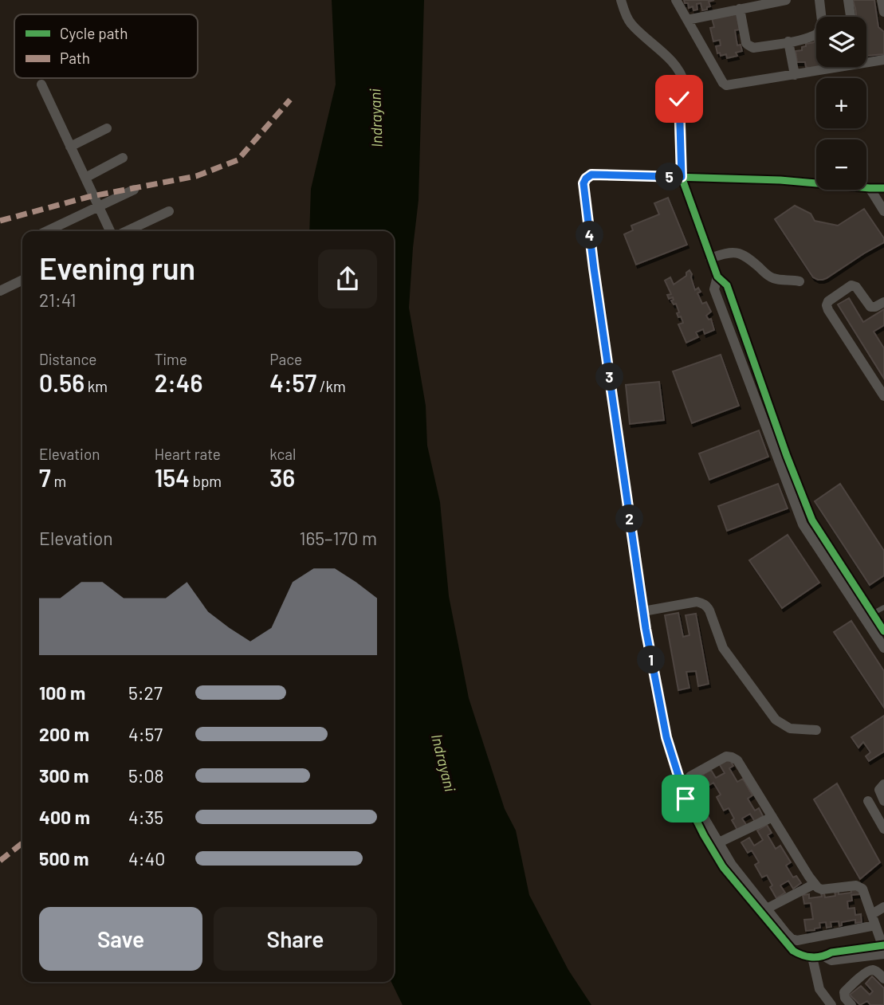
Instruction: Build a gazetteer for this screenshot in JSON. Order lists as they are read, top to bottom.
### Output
{
  "water": ["Indrayani"],
  "legend": ["Cycle path", "Path"],
  "page": {
    "map_buttons": ["+", "−"],
    "pins": [
      "5",
      "4",
      "3",
      "2",
      "1"
    ],
    "heading": ["Evening run", "21:41"],
    "stats": [
      ["Distance", "0.56 km"],
      ["Time", "2:46"],
      ["Pace", "4:57 /km"],
      ["Elevation", "7 m"],
      ["Heart rate", "154 bpm"],
      ["kcal", "36"]
    ],
    "chart": ["Elevation", "165–170 m"],
    "list": [
      {
        "name": "100 m",
        "note": "5:27"
      },
      {
        "name": "200 m",
        "note": "4:57"
      },
      {
        "name": "300 m",
        "note": "5:08"
      },
      {
        "name": "400 m",
        "note": "4:35"
      },
      {
        "name": "500 m",
        "note": "4:40"
      }
    ],
    "buttons": ["Save", "Share"]
  }
}
